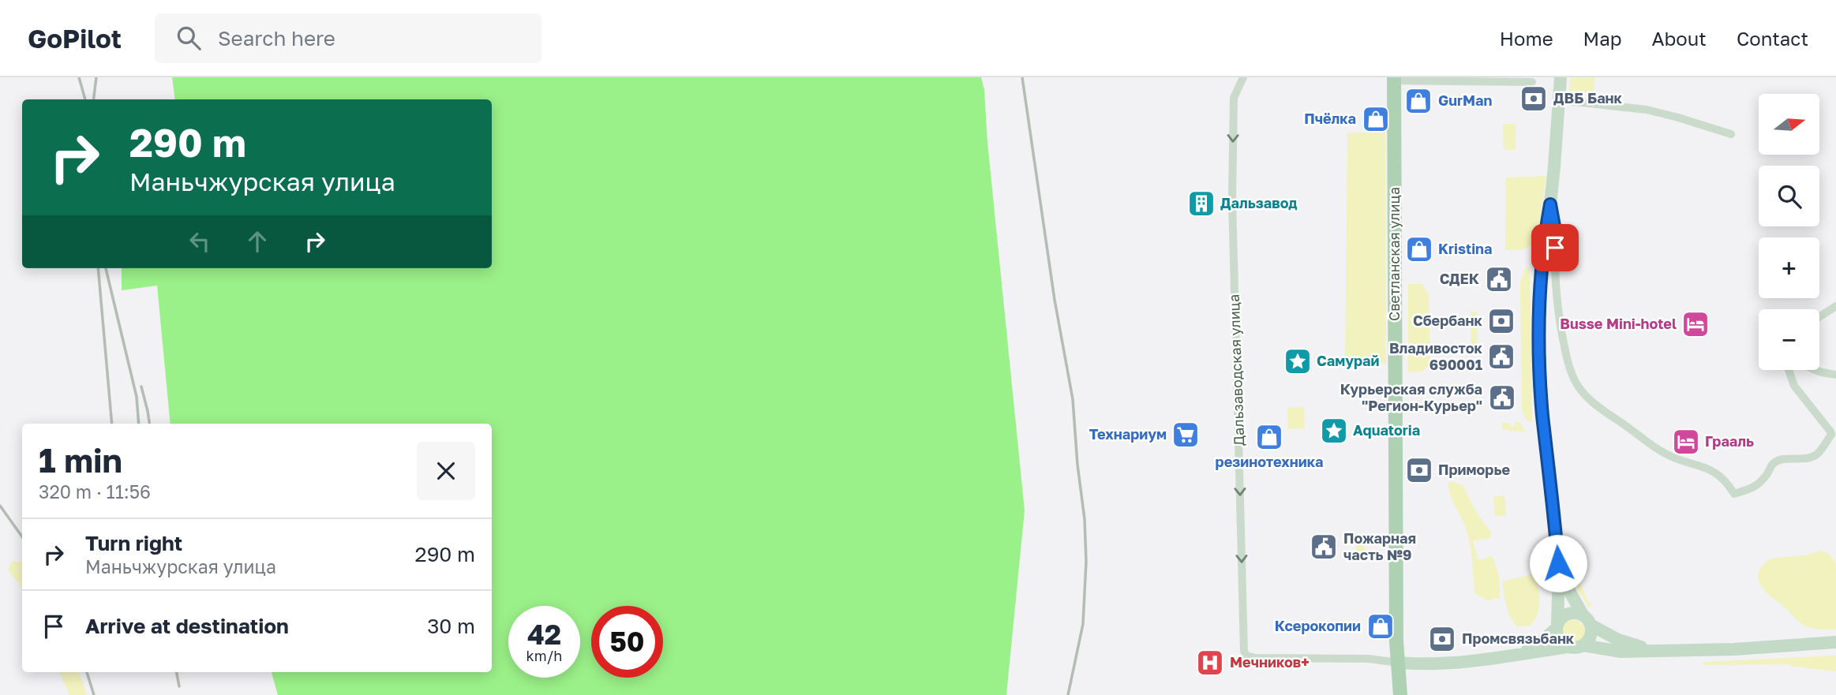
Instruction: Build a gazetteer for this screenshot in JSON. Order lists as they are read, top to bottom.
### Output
{
  "streets": {
    "main road": ["Светланская улица"],
    "street": ["Дальзаводская улица"]
  },
  "crossings": [
    ["Светланская улица", "Дальзаводская улица"]
  ],
  "one_way": ["Дальзаводская улица"],
  "places": {
    "bank": [
      "ДВБ Банк",
      "Сбербанк",
      "Приморье",
      "Промсвязьбанк"
    ],
    "shop": [
      "GurMan",
      "Пчёлка",
      "Kristina",
      "резинотехника",
      "Ксерокопии"
    ],
    "building": ["Дальзавод"],
    "public building": [
      "СДЕК",
      "Владивосток 690001",
      "Курьерская служба \"Регион-Курьер\"",
      "Пожарная часть №9"
    ],
    "hotel": ["Busse Mini-hotel", "Грааль"],
    "place": ["Самурай", "Aquatoria"],
    "supermarket": ["Технариум"],
    "hospital": ["Мечников+"]
  },
  "north": "right",
  "page": {
    "header": "GoPilot",
    "search": "Search here",
    "nav": [
      "Home",
      "Map",
      "About",
      "Contact"
    ],
    "map_buttons": ["+", "−"],
    "turn": ["290 m", "Маньчжурская улица"],
    "heading": ["1 min", "320 m · 11:56"],
    "list": [
      {
        "name": "Turn right",
        "note": "Маньчжурская улица",
        "value": "290 m"
      },
      {
        "name": "Arrive at destination",
        "value": "30 m"
      }
    ],
    "speed": "42 km/h",
    "limit": "50"
  }
}
